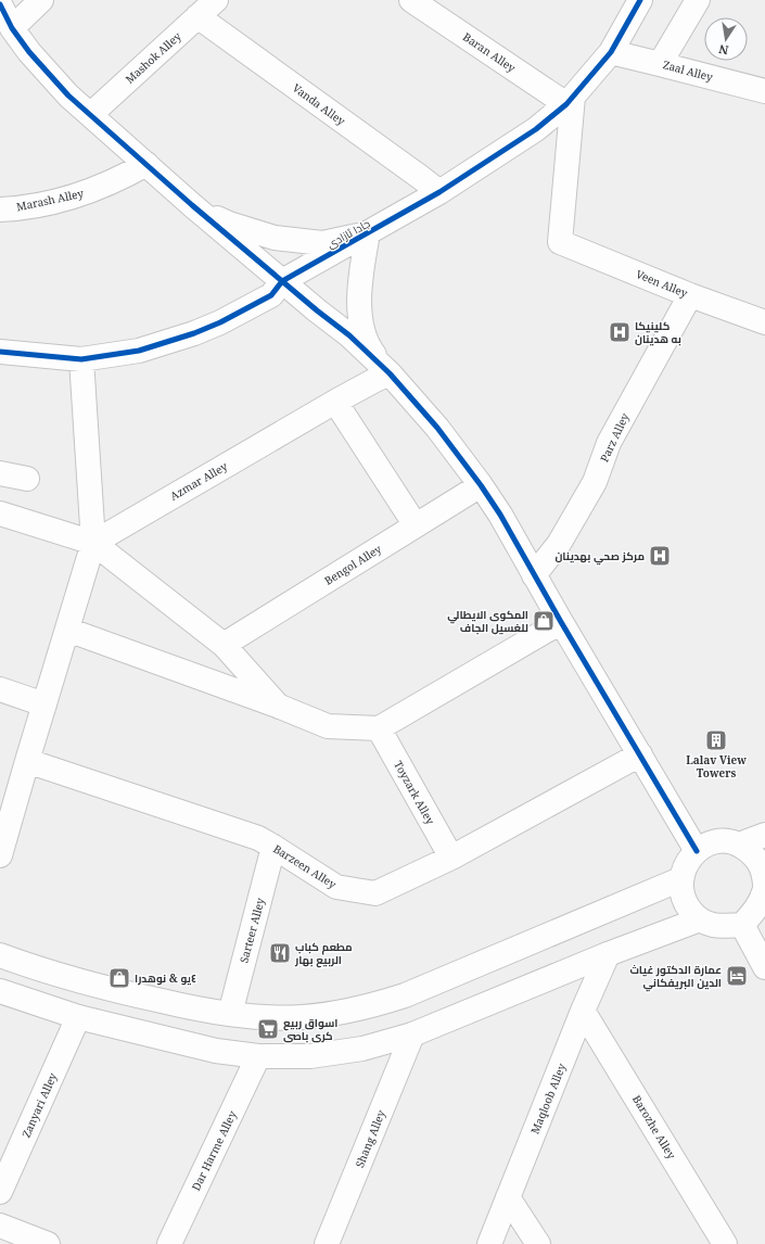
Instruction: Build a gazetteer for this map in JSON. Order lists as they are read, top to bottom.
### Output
{
  "streets": {
    "street": [
      "Baran Alley",
      "Mashok Alley",
      "Zaal Alley",
      "Vanda Alley",
      "Marash Alley",
      "جادا ئازادی",
      "Veen Alley",
      "Parz Alley",
      "Azmar Alley",
      "Bengol Alley",
      "Toyzark Alley",
      "Barzeen Alley",
      "Sarteer Alley",
      "Maqloob Alley",
      "Zanyari Alley",
      "Barozhe Alley",
      "Shang Alley",
      "Dar Harme Alley"
    ]
  },
  "crossings": [
    ["Baran Alley", "جادا ئازادی"],
    ["Baran Alley", "Veen Alley"],
    ["Mashok Alley", "Vanda Alley"],
    ["Zaal Alley", "جادا ئازادی"],
    ["Vanda Alley", "جادا ئازادی"],
    ["جادا ئازادی", "Veen Alley"],
    ["Veen Alley", "Parz Alley"],
    ["Toyzark Alley", "Barzeen Alley"],
    ["Barzeen Alley", "Sarteer Alley"],
    ["Maqloob Alley", "Barozhe Alley"]
  ],
  "places": {
    "hospital": ["كلينيكا به هدينان", "مركز صحي بهدينان"],
    "shop": ["المكوى الايطالي للغسيل الجاف", "٤يو & نوهدرا"],
    "building": ["Lalav View Towers"],
    "restaurant": ["مطعم كباب الربيع بهار"],
    "hotel": ["عمارة الدكتور غياث الدين البريفكاني"],
    "supermarket": ["اسواق ربيع كرى باصى"]
  },
  "north": "bottom"
}
